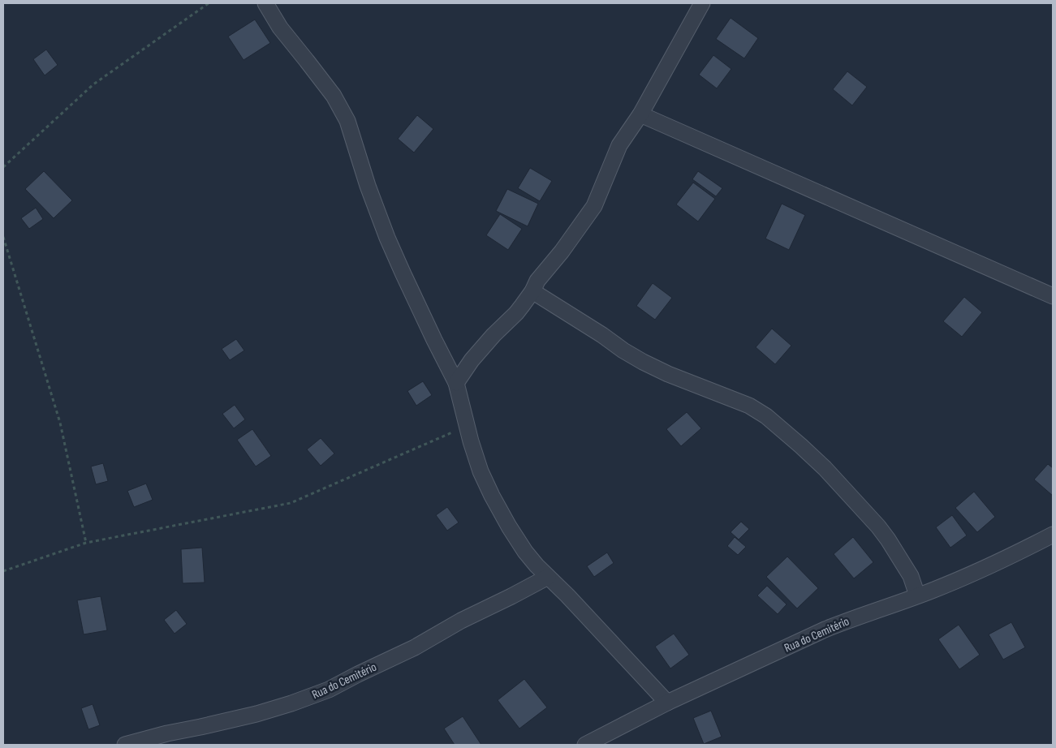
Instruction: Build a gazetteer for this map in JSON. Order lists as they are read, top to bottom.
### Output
{
  "streets": {
    "street": ["Rua do Cemitério"]
  }
}
